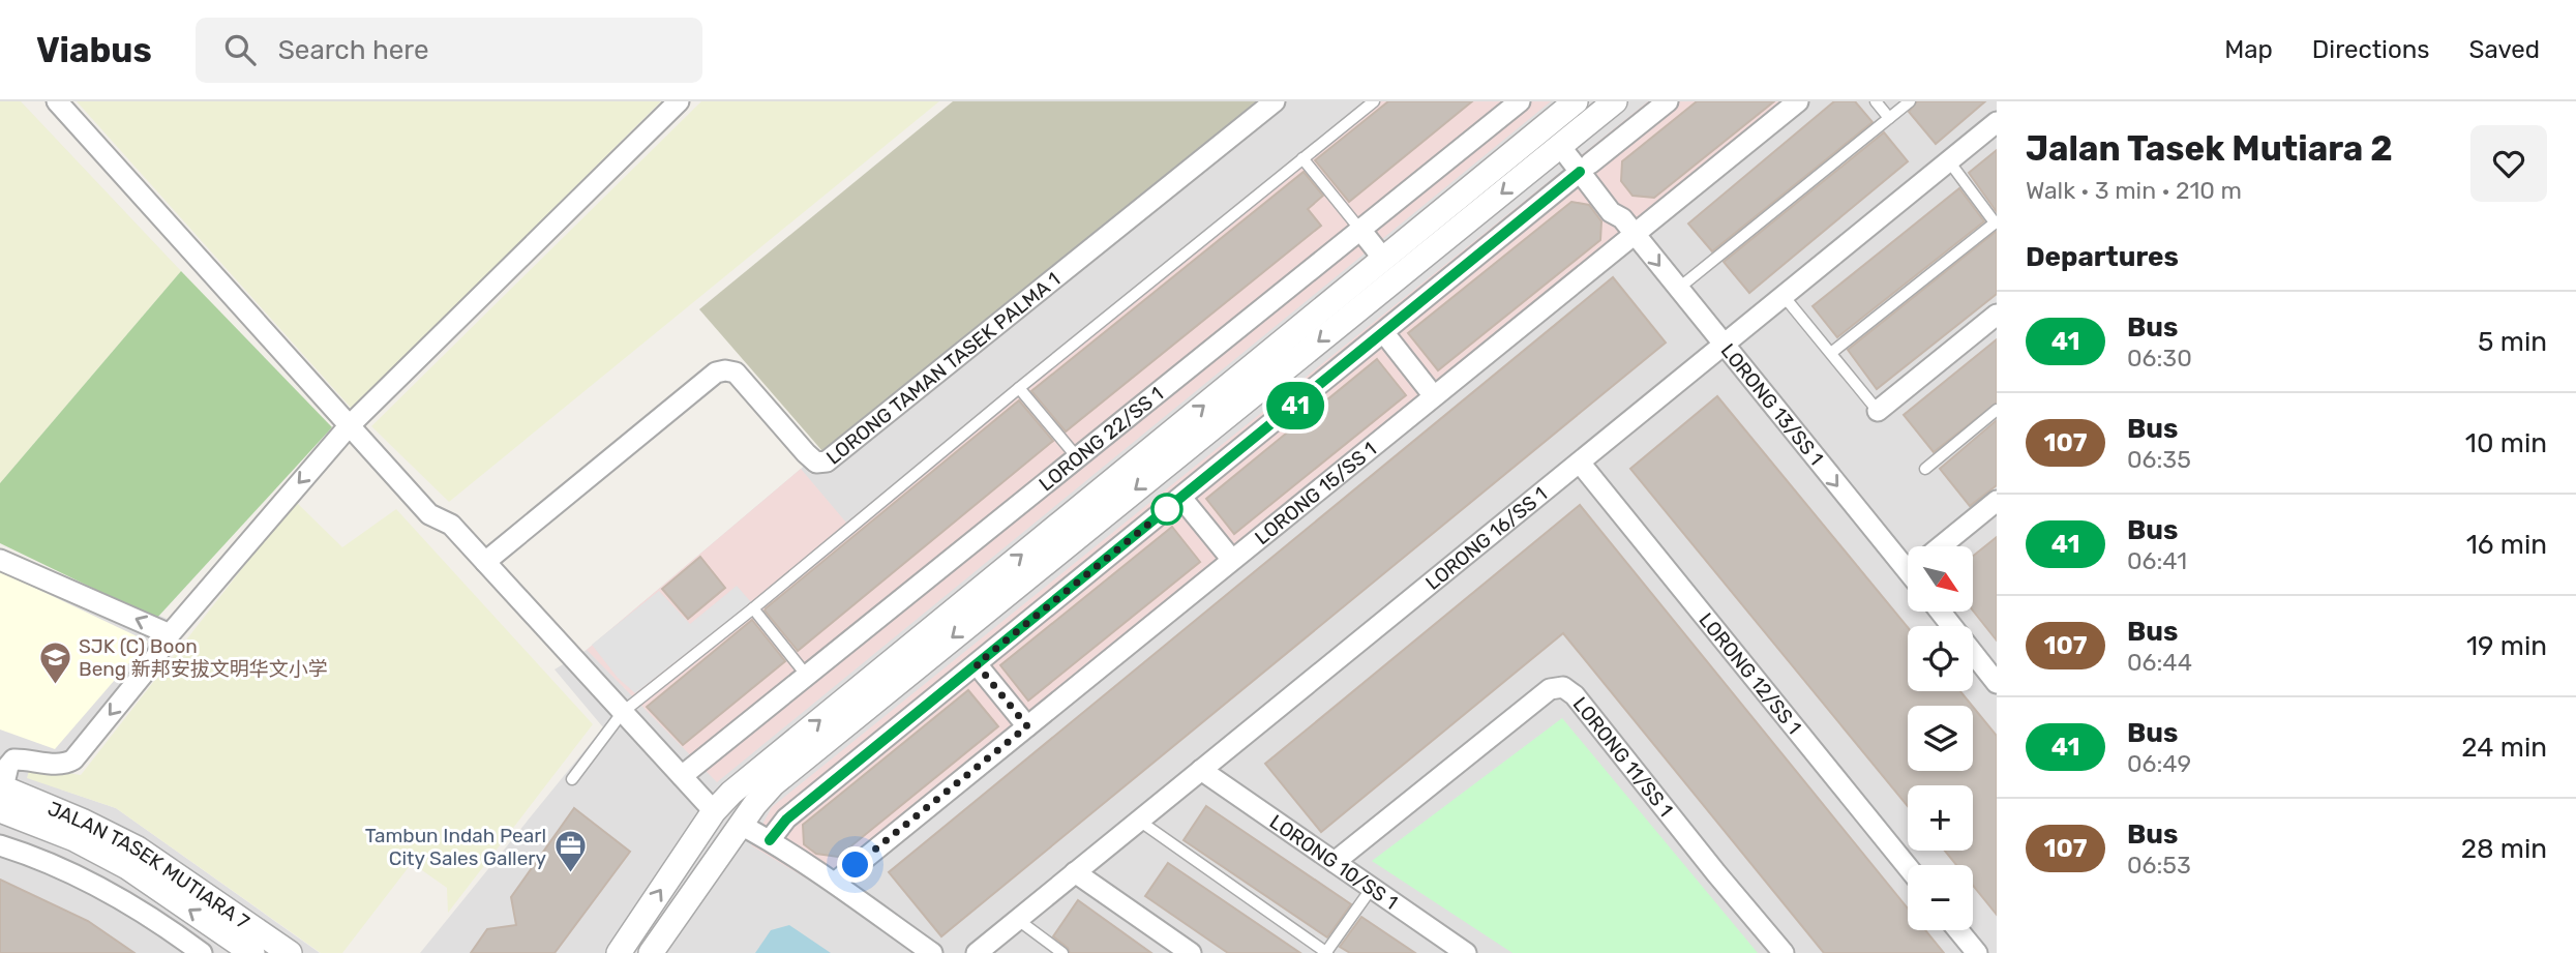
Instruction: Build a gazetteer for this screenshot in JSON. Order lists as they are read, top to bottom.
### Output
{
  "streets": {
    "street": [
      "LORONG TAMAN TASEK PALMA 1",
      "LORONG 13/SS 1",
      "LORONG 22/SS 1",
      "LORONG 15/SS 1",
      "LORONG 16/SS 1",
      "LORONG 12/SS 1",
      "LORONG 11/SS 1",
      "LORONG 10/SS 1",
      "JALAN TASEK MUTIARA 7"
    ]
  },
  "crossings": [
    ["LORONG 13/SS 1", "LORONG 15/SS 1"],
    ["LORONG 13/SS 1", "LORONG 16/SS 1"],
    ["LORONG 16/SS 1", "LORONG 12/SS 1"],
    ["LORONG 16/SS 1", "LORONG 10/SS 1"],
    ["LORONG 11/SS 1", "LORONG 10/SS 1"]
  ],
  "one_way": ["LORONG 13/SS 1"],
  "places": {
    "school or university": ["SJK (C) Boon Beng 新邦安拔文明华文小学"],
    "office": ["Tambun Indah Pearl City Sales Gallery"]
  },
  "lines": ["bus line 41"],
  "north": "bottom right",
  "page": {
    "header": "Viabus",
    "search": "Search here",
    "nav": ["Map", "Directions", "Saved"],
    "on_map": "41",
    "heading": [
      ["Jalan Tasek Mutiara 2", "Walk · 3 min · 210 m"],
      "Departures"
    ],
    "list": [
      {
        "mark": "41",
        "name": "Bus",
        "note": "06:30",
        "value": "5 min"
      },
      {
        "mark": "107",
        "name": "Bus",
        "note": "06:35",
        "value": "10 min"
      },
      {
        "mark": "41",
        "name": "Bus",
        "note": "06:41",
        "value": "16 min"
      },
      {
        "mark": "107",
        "name": "Bus",
        "note": "06:44",
        "value": "19 min"
      },
      {
        "mark": "41",
        "name": "Bus",
        "note": "06:49",
        "value": "24 min"
      },
      {
        "mark": "107",
        "name": "Bus",
        "note": "06:53",
        "value": "28 min"
      }
    ],
    "map_buttons": ["+", "−"]
  }
}
